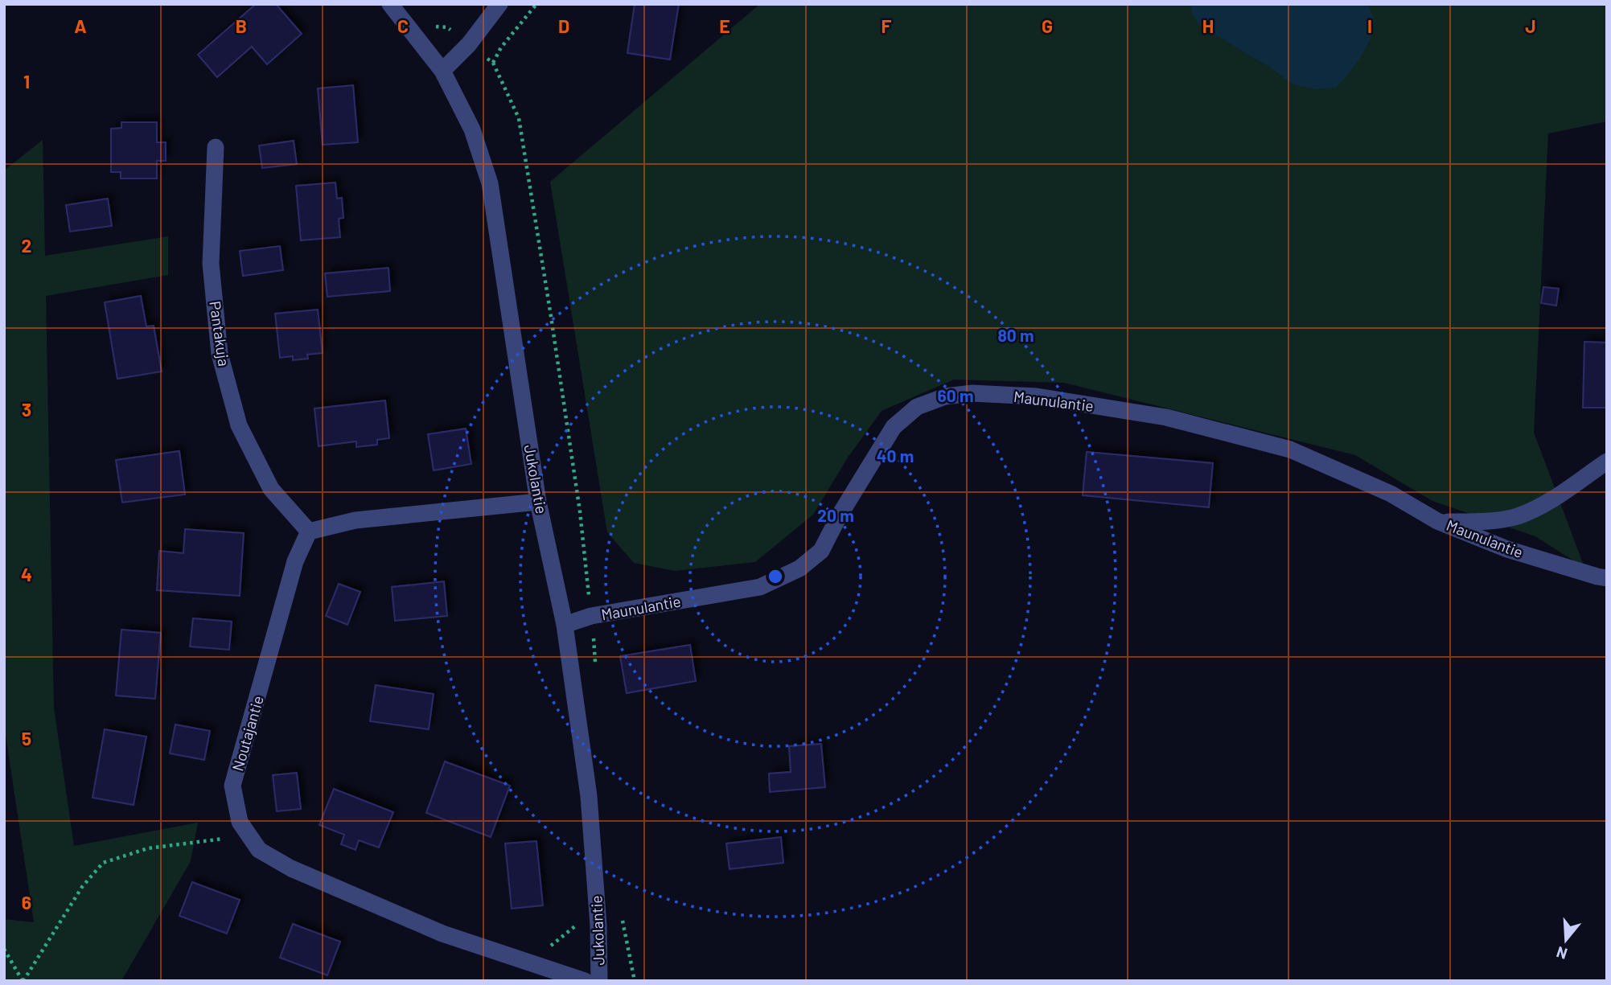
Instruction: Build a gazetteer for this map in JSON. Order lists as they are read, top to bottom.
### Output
{
  "streets": {
    "street": [
      "Pantakuja",
      "Maunulantie",
      "Jukolantie",
      "Noutajantie"
    ]
  },
  "crossings": [
    ["Pantakuja", "Noutajantie"],
    ["Maunulantie", "Jukolantie"]
  ],
  "north": "bottom",
  "grid": {
    "columns": [
      "A",
      "B",
      "C",
      "D",
      "E",
      "F",
      "G",
      "H",
      "I",
      "J"
    ],
    "rows": [
      "1",
      "2",
      "3",
      "4",
      "5",
      "6"
    ]
  },
  "rings": [
    "80 m",
    "60 m",
    "40 m",
    "20 m"
  ]
}
